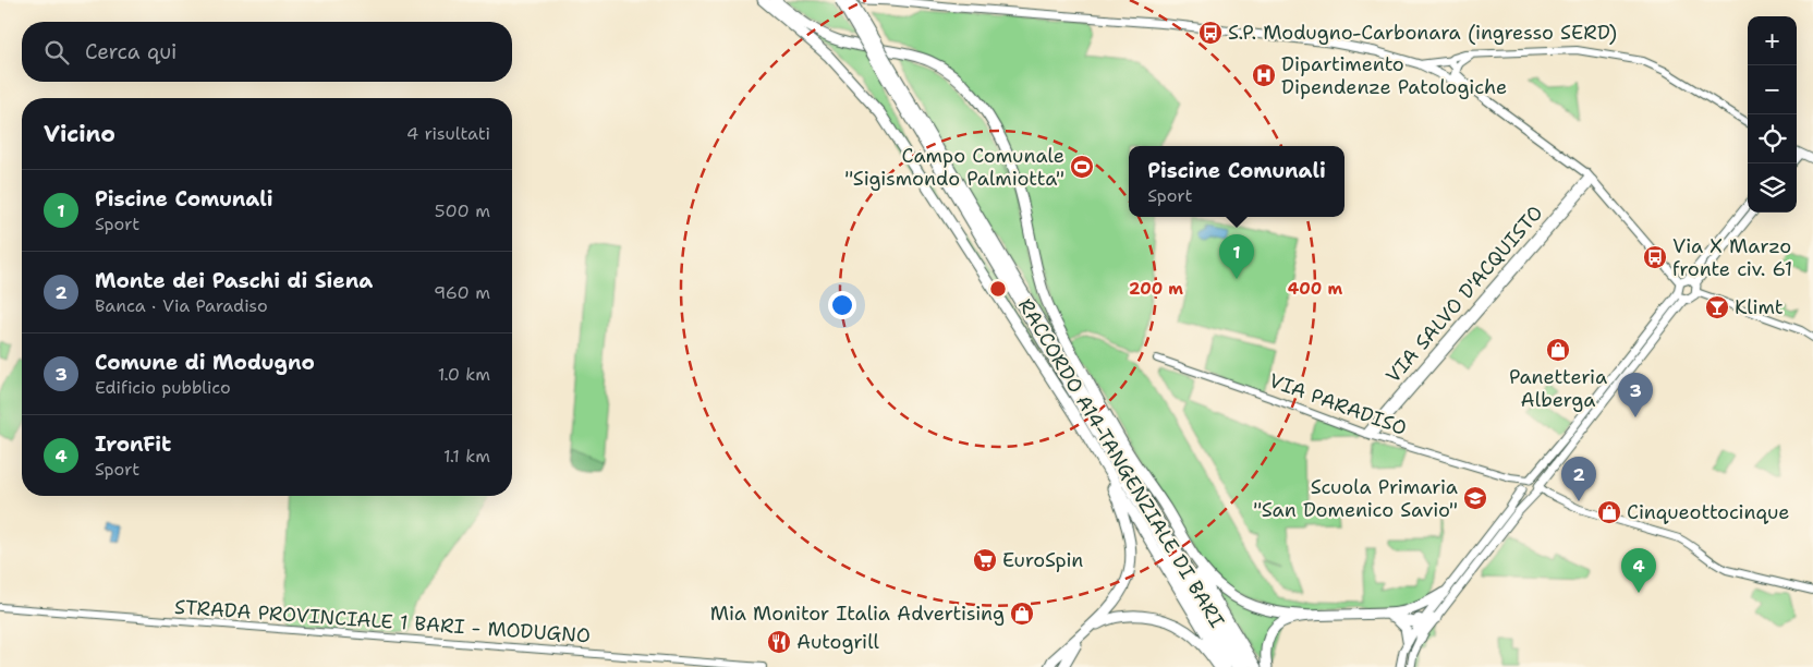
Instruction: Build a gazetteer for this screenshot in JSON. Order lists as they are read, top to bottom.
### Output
{
  "streets": {
    "highway": ["RACCORDO A14-TANGENZIALE DI BARI"],
    "street": ["VIA SALVO D'ACQUISTO", "VIA PARADISO", "STRADA PROVINCIALE 1 BARI - MODUGNO"]
  },
  "crossings": [
    ["VIA SALVO D'ACQUISTO", "VIA PARADISO"]
  ],
  "places": {
    "bus stop": ["S.P. Modugno-Carbonara (ingresso SERD)", "Via X Marzo fronte civ. 61"],
    "hospital": ["Dipartimento Dipendenze Patologiche"],
    "sports": ["Campo Comunale \"Sigismondo Palmiotta\""],
    "bar": ["Klimt"],
    "shop": ["Panetteria Alberga", "Cinqueottocinque", "Mia Monitor Italia Advertising"],
    "school or university": ["Scuola Primaria \"San Domenico Savio\""],
    "supermarket": ["EuroSpin"],
    "restaurant": ["Autogrill"]
  },
  "page": {
    "map_buttons": ["+", "−"],
    "search": "Cerca qui",
    "heading": ["Vicino", "4 risultati"],
    "popup": ["Piscine Comunali", "Sport"],
    "list": [
      {
        "mark": "1",
        "name": "Piscine Comunali",
        "note": "Sport",
        "value": "500 m"
      },
      {
        "mark": "2",
        "name": "Monte dei Paschi di Siena",
        "note": "Banca · Via Paradiso",
        "value": "960 m"
      },
      {
        "mark": "3",
        "name": "Comune di Modugno",
        "note": "Edificio pubblico",
        "value": "1.0 km"
      },
      {
        "mark": "4",
        "name": "IronFit",
        "note": "Sport",
        "value": "1.1 km"
      }
    ],
    "pins": [
      "1",
      "3",
      "2",
      "4"
    ]
  },
  "rings": ["200 m", "400 m"]
}
